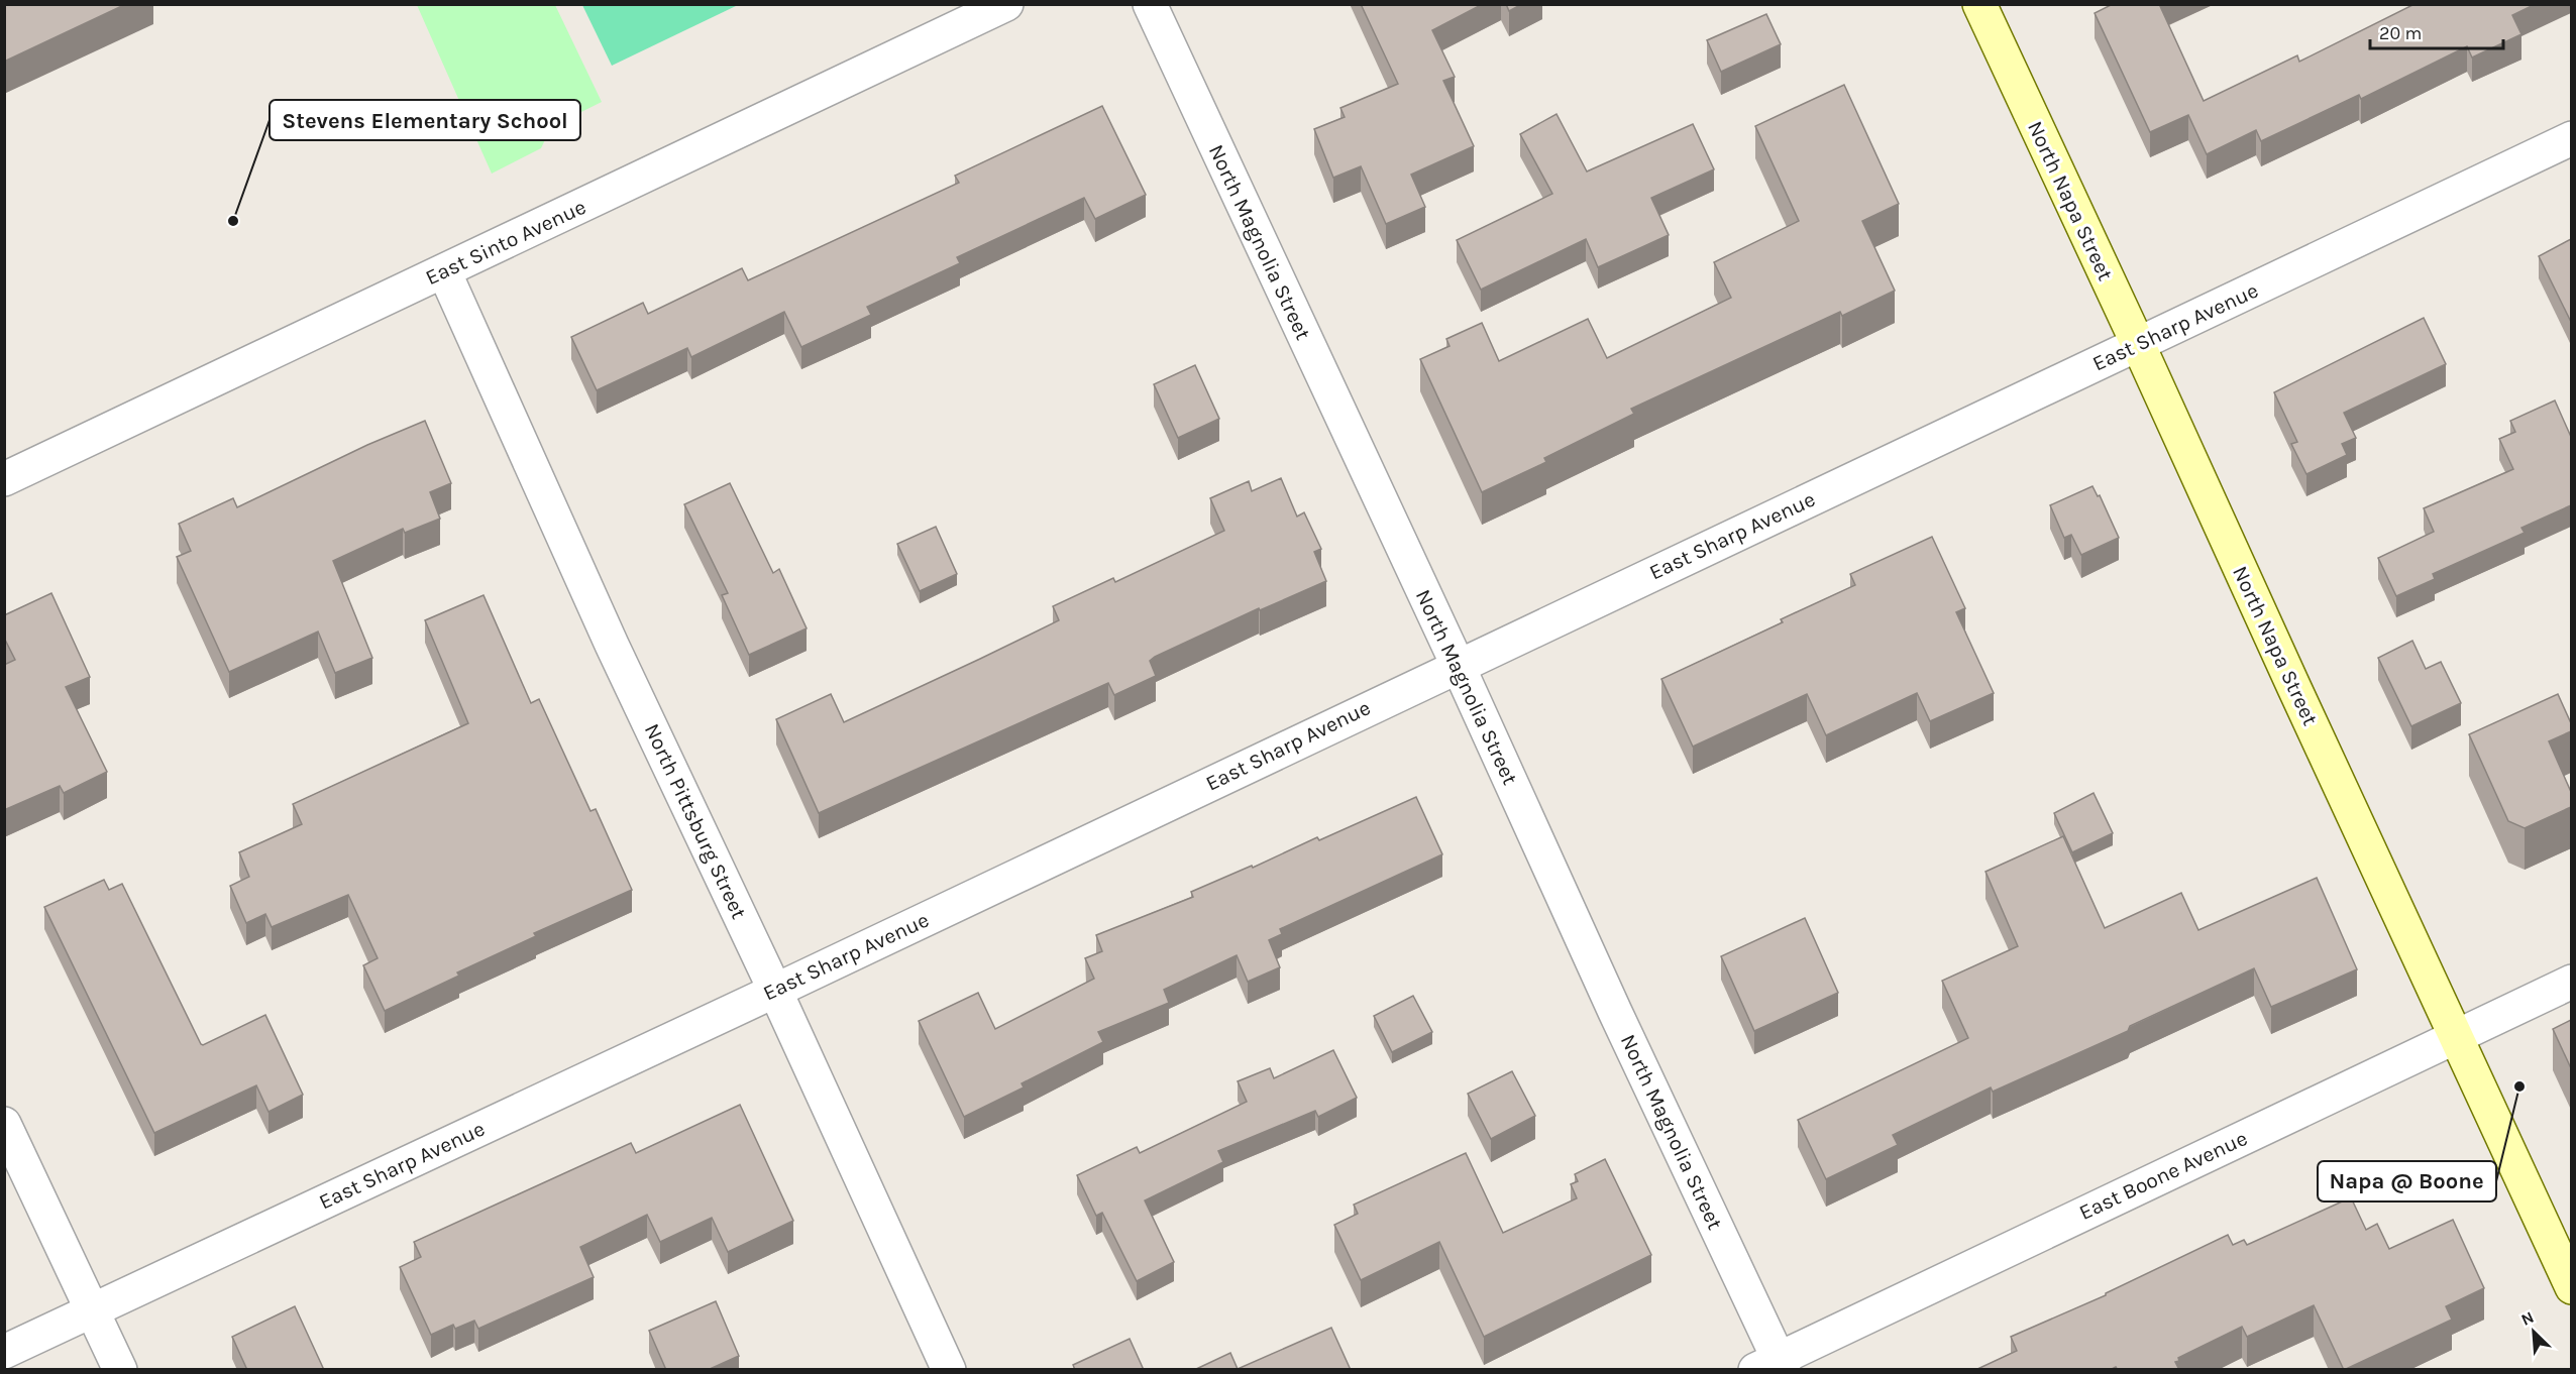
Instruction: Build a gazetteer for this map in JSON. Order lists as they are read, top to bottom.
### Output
{
  "streets": {
    "main road": ["North Napa Street"],
    "street": [
      "East Sinto Avenue",
      "North Magnolia Street",
      "East Sharp Avenue",
      "North Pittsburg Street",
      "East Boone Avenue"
    ]
  },
  "crossings": [
    ["North Napa Street", "East Sharp Avenue"],
    ["North Napa Street", "East Boone Avenue"],
    ["East Sinto Avenue", "North Pittsburg Street"],
    ["North Magnolia Street", "East Sharp Avenue"],
    ["North Magnolia Street", "East Boone Avenue"],
    ["East Sharp Avenue", "North Pittsburg Street"]
  ],
  "places": ["Stevens Elementary School", "Napa @ Boone"],
  "scale_bar": "20 m",
  "north": "top left"
}
